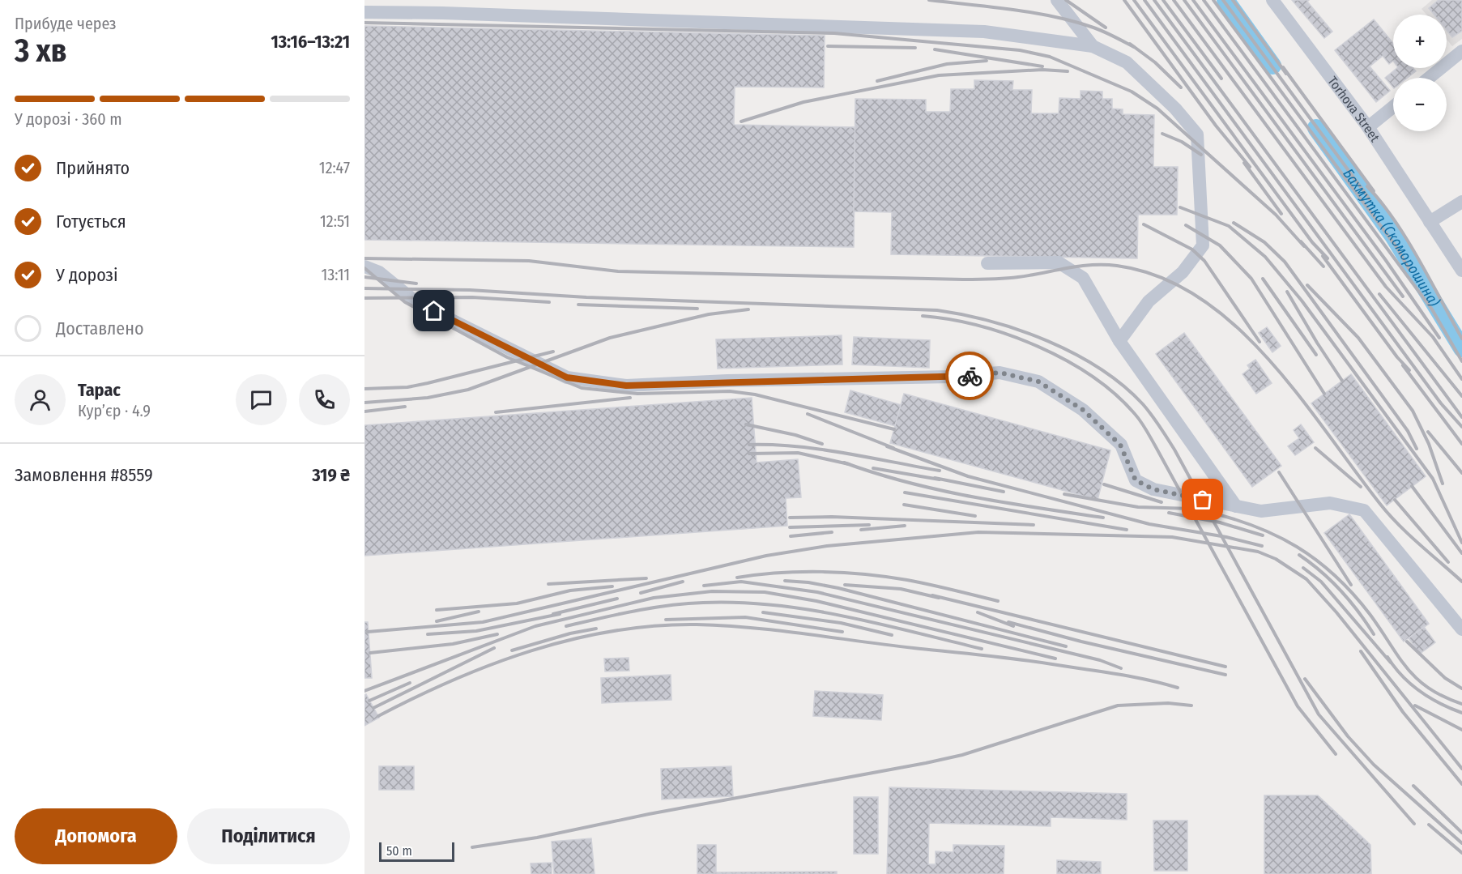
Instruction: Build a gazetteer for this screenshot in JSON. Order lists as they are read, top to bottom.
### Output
{
  "streets": {
    "street": ["Torhova Street"]
  },
  "water": ["Бахмутка (Скоморошина)"],
  "scale_bar": "50 m",
  "page": {
    "heading": ["3 хв", "Прибуде через", "13:16–13:21"],
    "panel": [
      "Тарас",
      "Кур’єр · 4.9",
      "Замовлення #8559",
      "319 ₴"
    ],
    "map_buttons": ["+", "−"],
    "bar": "У дорозі · 360 m",
    "list": [
      ["Прийнято", "12:47"],
      ["Готується", "12:51"],
      ["У дорозі", "13:11"],
      "Доставлено"
    ],
    "buttons": ["Допомога", "Поділитися"],
    "scale": "50 m"
  }
}
